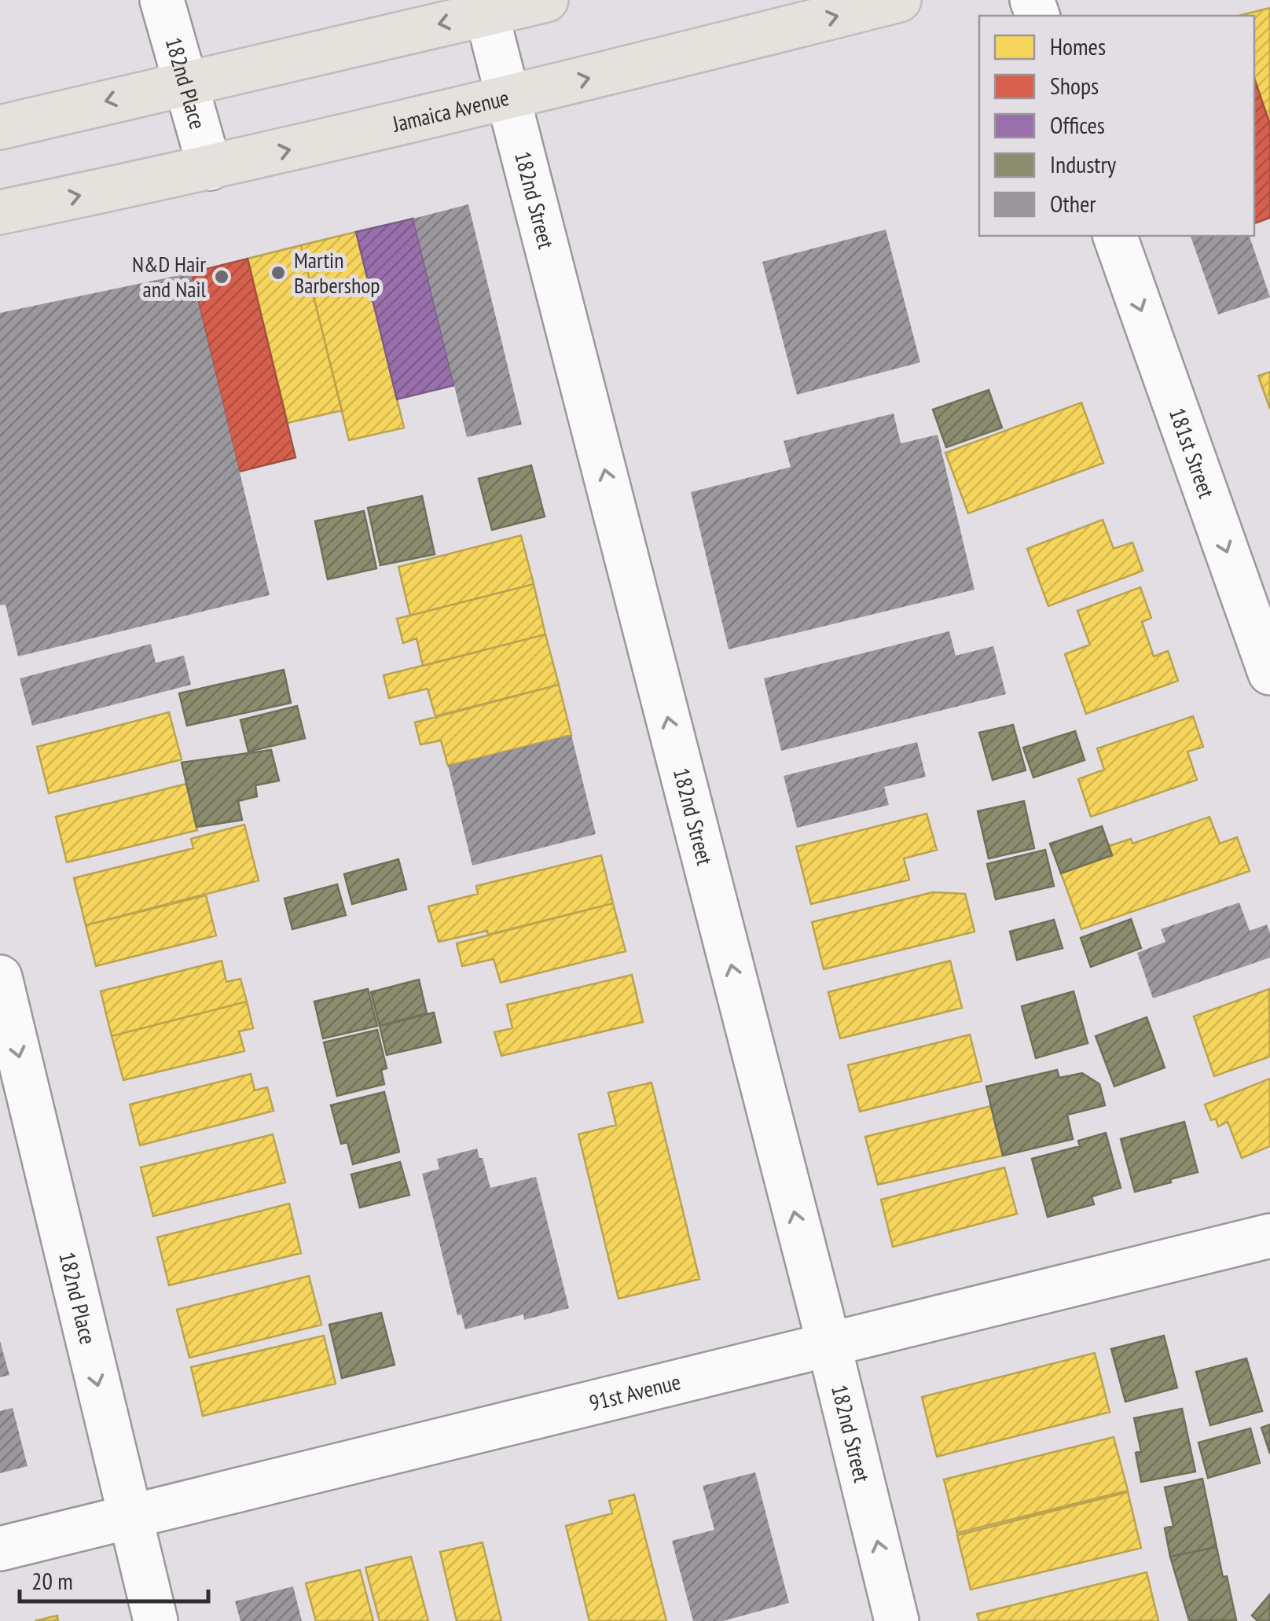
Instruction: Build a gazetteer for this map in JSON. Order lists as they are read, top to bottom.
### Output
{
  "streets": {
    "main road": ["Jamaica Avenue"],
    "street": [
      "182nd Place",
      "182nd Street",
      "181st Street",
      "91st Avenue"
    ]
  },
  "crossings": [
    ["182nd Place", "Jamaica Avenue"],
    ["182nd Place", "91st Avenue"],
    ["Jamaica Avenue", "182nd Street"],
    ["182nd Street", "91st Avenue"]
  ],
  "one_way": ["182nd Place", "182nd Street", "181st Street"],
  "places": ["Martin Barbershop", "N&D Hair and Nail"],
  "legend": [
    "Homes",
    "Shops",
    "Offices",
    "Industry",
    "Other"
  ],
  "scale_bar": "20 m"
}
